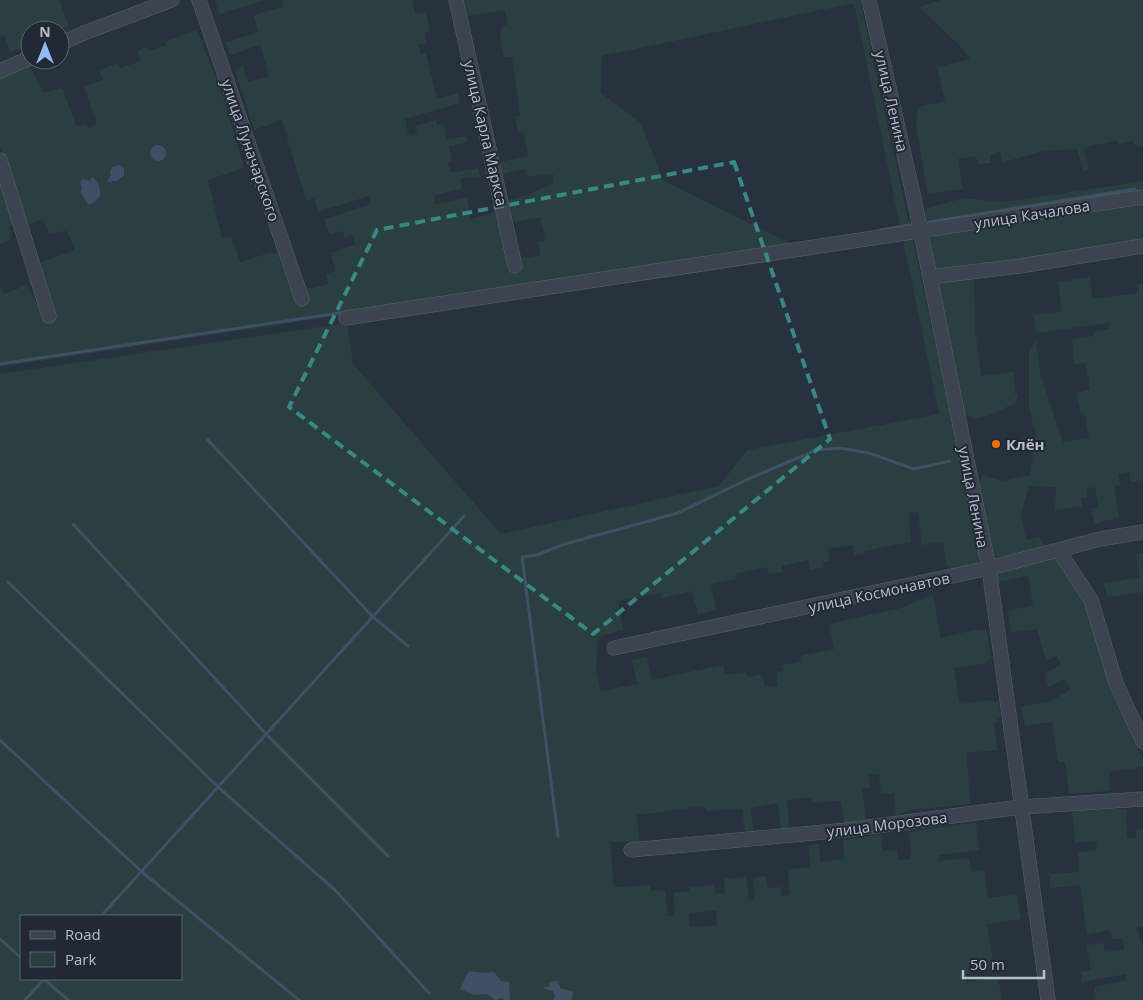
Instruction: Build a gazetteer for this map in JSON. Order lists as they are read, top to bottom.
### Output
{
  "streets": {
    "street": [
      "улица Ленина",
      "улица Карла Маркса",
      "улица Луначарского",
      "улица Качалова",
      "улица Космонавтов",
      "улица Морозова"
    ]
  },
  "crossings": [
    ["улица Ленина", "улица Качалова"],
    ["улица Ленина", "улица Космонавтов"],
    ["улица Ленина", "улица Морозова"]
  ],
  "places": ["Клён"],
  "legend": ["Road", "Park"],
  "scale_bar": "50 m",
  "north": "top"
}
